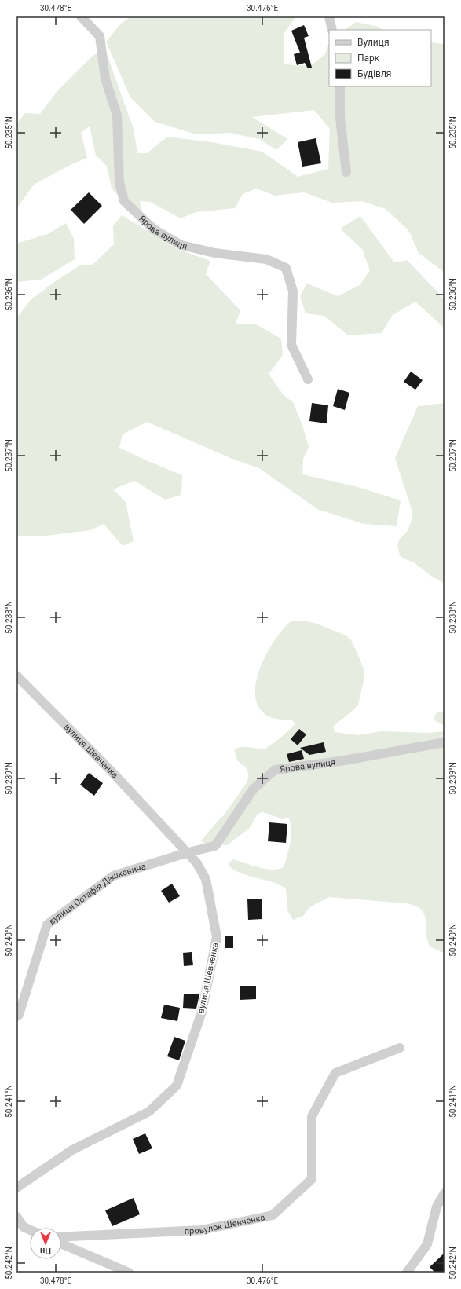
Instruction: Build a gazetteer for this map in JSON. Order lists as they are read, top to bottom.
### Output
{
  "streets": {
    "street": [
      "Ярова вулиця",
      "вулиця Шевченка",
      "вулиця Остафія Дашкевича",
      "провулок Шевченка"
    ]
  },
  "crossings": [
    ["Ярова вулиця", "вулиця Шевченка"],
    ["Ярова вулиця", "вулиця Остафія Дашкевича"],
    ["вулиця Шевченка", "вулиця Остафія Дашкевича"]
  ],
  "legend": ["Вулиця", "Парк", "Будівля"],
  "north": "bottom",
  "coordinates": [
    "30.478°E",
    "30.476°E",
    "50.235°N",
    "50.236°N",
    "50.237°N",
    "50.238°N",
    "50.239°N",
    "50.240°N",
    "50.241°N",
    "50.242°N"
  ]
}
